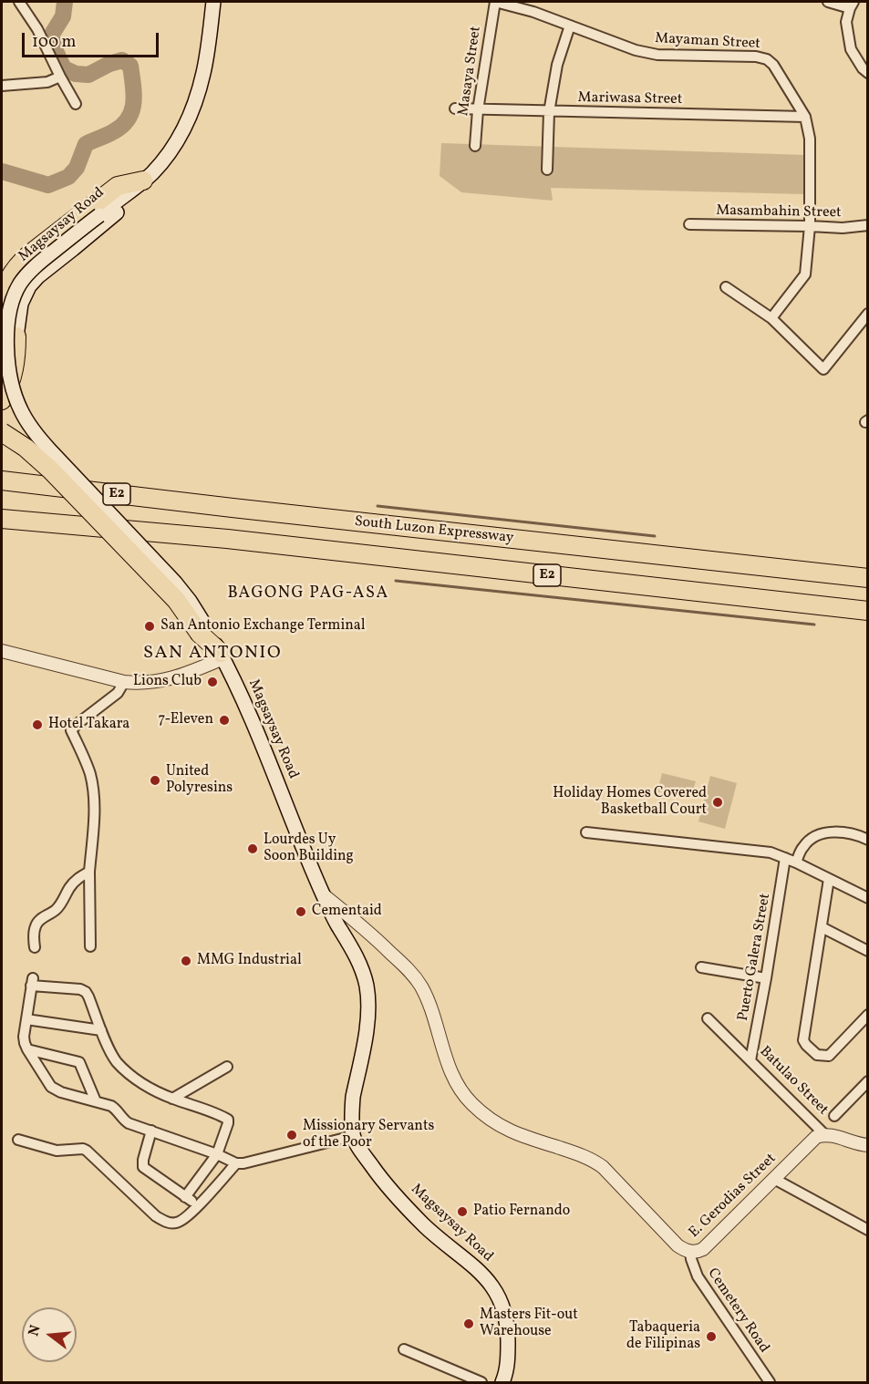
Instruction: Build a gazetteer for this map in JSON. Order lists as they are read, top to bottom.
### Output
{
  "streets": {
    "highway": ["E2", "South Luzon Expressway"],
    "main road": ["Magsaysay Road"],
    "street": [
      "Mayaman Street",
      "Masaya Street",
      "Mariwasa Street",
      "Masambahin Street",
      "Puerto Galera Street",
      "Batulao Street",
      "E. Gerodias Street",
      "Cemetery Road"
    ]
  },
  "crossings": [
    ["Mayaman Street", "Masaya Street"],
    ["Mayaman Street", "Mariwasa Street"],
    ["Mayaman Street", "Masambahin Street"],
    ["Masaya Street", "Mariwasa Street"],
    ["Magsaysay Road", "E. Gerodias Street"],
    ["Puerto Galera Street", "Batulao Street"],
    ["Batulao Street", "E. Gerodias Street"],
    ["E. Gerodias Street", "Cemetery Road"]
  ],
  "districts": ["BAGONG PAG-ASA", "SAN ANTONIO"],
  "places": [
    "San Antonio Exchange Terminal",
    "Lions Club",
    "7-Eleven",
    "Hotel Takara",
    "United Polyresins",
    "Holiday Homes Covered Basketball Court",
    "Lourdes Uy Soon Building",
    "Cementaid",
    "MMG Industrial",
    "Missionary Servants of the Poor",
    "Patio Fernando",
    "Masters Fit-out Warehouse",
    "Tabaqueria de Filipinas"
  ],
  "scale_bar": "100 m",
  "north": "left"
}
